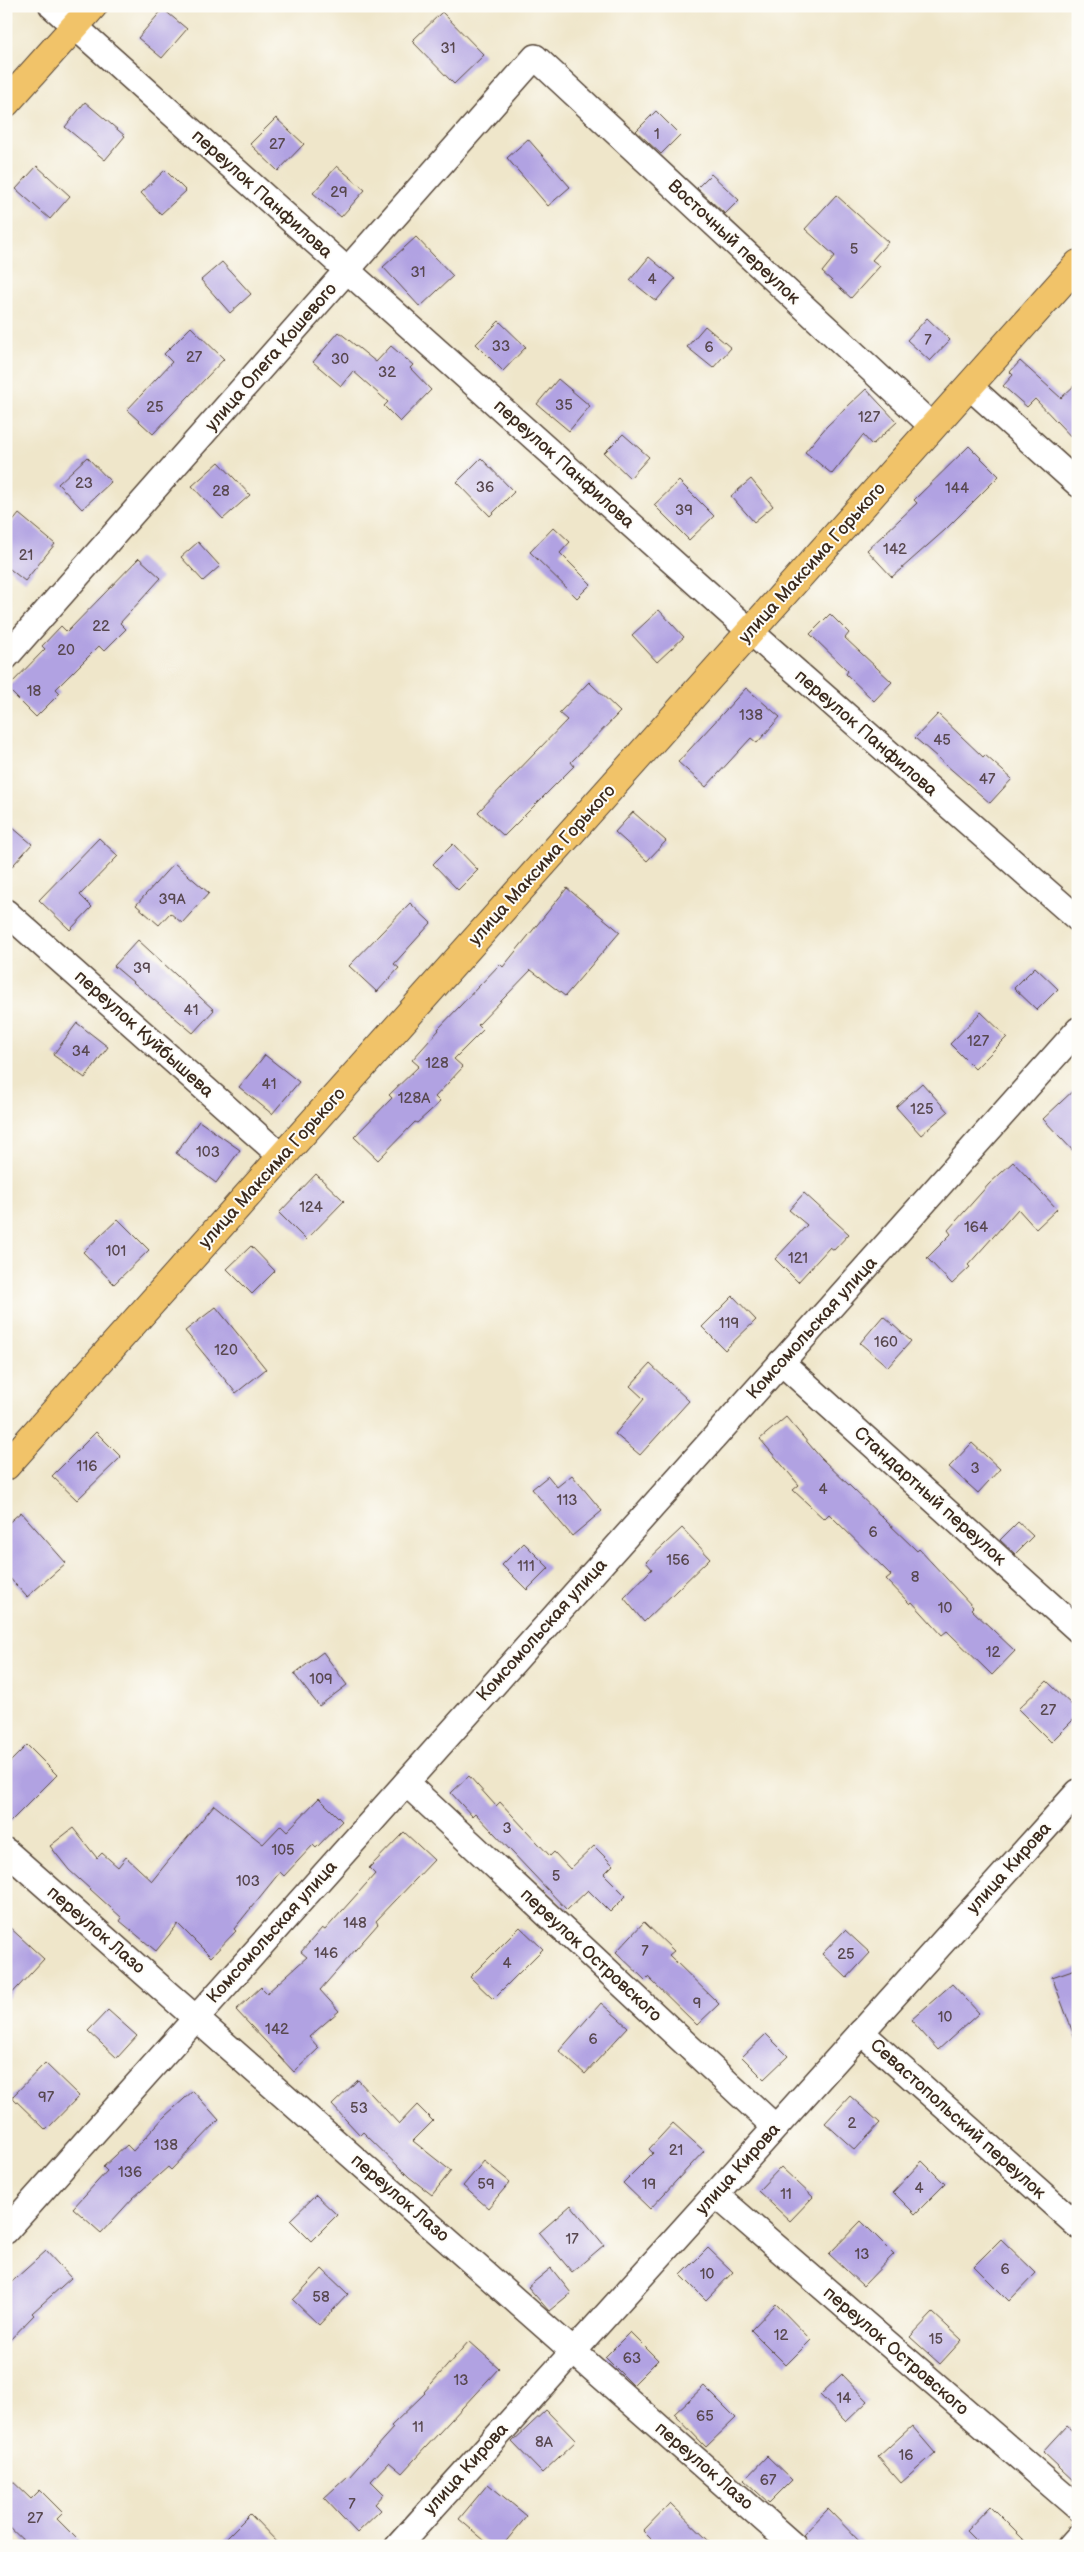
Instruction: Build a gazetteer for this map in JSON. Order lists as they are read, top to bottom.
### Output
{
  "streets": {
    "main road": ["улица Максима Горького"],
    "street": [
      "переулок Панфилова",
      "Восточный переулок",
      "улица Олега Кошевого",
      "переулок Куйбышева",
      "Комсомольская улица",
      "Стандартный переулок",
      "улица Кирова",
      "переулок Лазо",
      "переулок Островского",
      "Севастопольский переулок"
    ]
  },
  "crossings": [
    ["переулок Панфилова", "улица Олега Кошевого"],
    ["переулок Панфилова", "улица Максима Горького"],
    ["Восточный переулок", "улица Олега Кошевого"],
    ["Восточный переулок", "улица Максима Горького"],
    ["улица Максима Горького", "переулок Куйбышева"],
    ["Комсомольская улица", "Стандартный переулок"],
    ["Комсомольская улица", "переулок Лазо"],
    ["Комсомольская улица", "переулок Островского"],
    ["улица Кирова", "переулок Лазо"],
    ["улица Кирова", "переулок Островского"],
    ["улица Кирова", "Севастопольский переулок"]
  ],
  "house_numbers": [
    "31",
    "1",
    "27",
    "29",
    "5",
    "31",
    "4",
    "7",
    "33",
    "6",
    "27",
    "30",
    "32",
    "35",
    "25",
    "127",
    "23",
    "36",
    "144",
    "28",
    "39",
    "142",
    "21",
    "22",
    "20",
    "18",
    "138",
    "45",
    "47",
    "39А",
    "39",
    "41",
    "127",
    "34",
    "128",
    "41",
    "128А",
    "125",
    "103",
    "124",
    "164",
    "101",
    "121",
    "119",
    "160",
    "120",
    "116",
    "3",
    "4",
    "113",
    "6",
    "156",
    "111",
    "8",
    "10",
    "12",
    "109",
    "27",
    "3",
    "105",
    "5",
    "103",
    "148",
    "7",
    "146",
    "25",
    "4",
    "9",
    "10",
    "142",
    "6",
    "97",
    "53",
    "2",
    "138",
    "21",
    "136",
    "59",
    "19",
    "4",
    "11",
    "17",
    "13",
    "6",
    "10",
    "58",
    "12",
    "15",
    "63",
    "13",
    "14",
    "65",
    "11",
    "8А",
    "16",
    "67",
    "7",
    "27"
  ]
}
